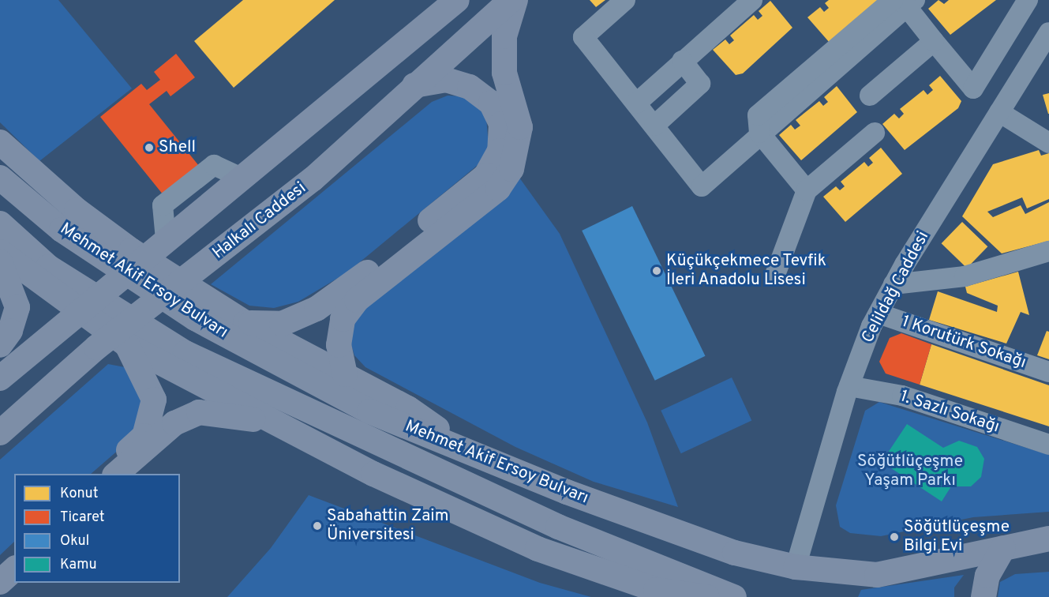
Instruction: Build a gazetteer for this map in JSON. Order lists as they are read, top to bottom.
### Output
{
  "streets": {
    "main road": ["Halkalı Caddesi", "Mehmet Akif Ersoy Bulvarı"],
    "street": ["Celildağ Caddesi", "1 Korutürk Sokağı", "1. Sazlı Sokağı"]
  },
  "crossings": [
    ["Mehmet Akif Ersoy Bulvarı", "Celildağ Caddesi"],
    ["Celildağ Caddesi", "1 Korutürk Sokağı"],
    ["Celildağ Caddesi", "1. Sazlı Sokağı"]
  ],
  "parks": ["Söğütlüçeşme Yaşam Parkı"],
  "places": [
    "Shell",
    "Küçükçekmece Tevfik İleri Anadolu Lisesi",
    "Sabahattin Zaim Üniversitesi",
    "Söğütlüçeşme Bilgi Evi"
  ],
  "legend": [
    "Konut",
    "Ticaret",
    "Okul",
    "Kamu"
  ]
}
